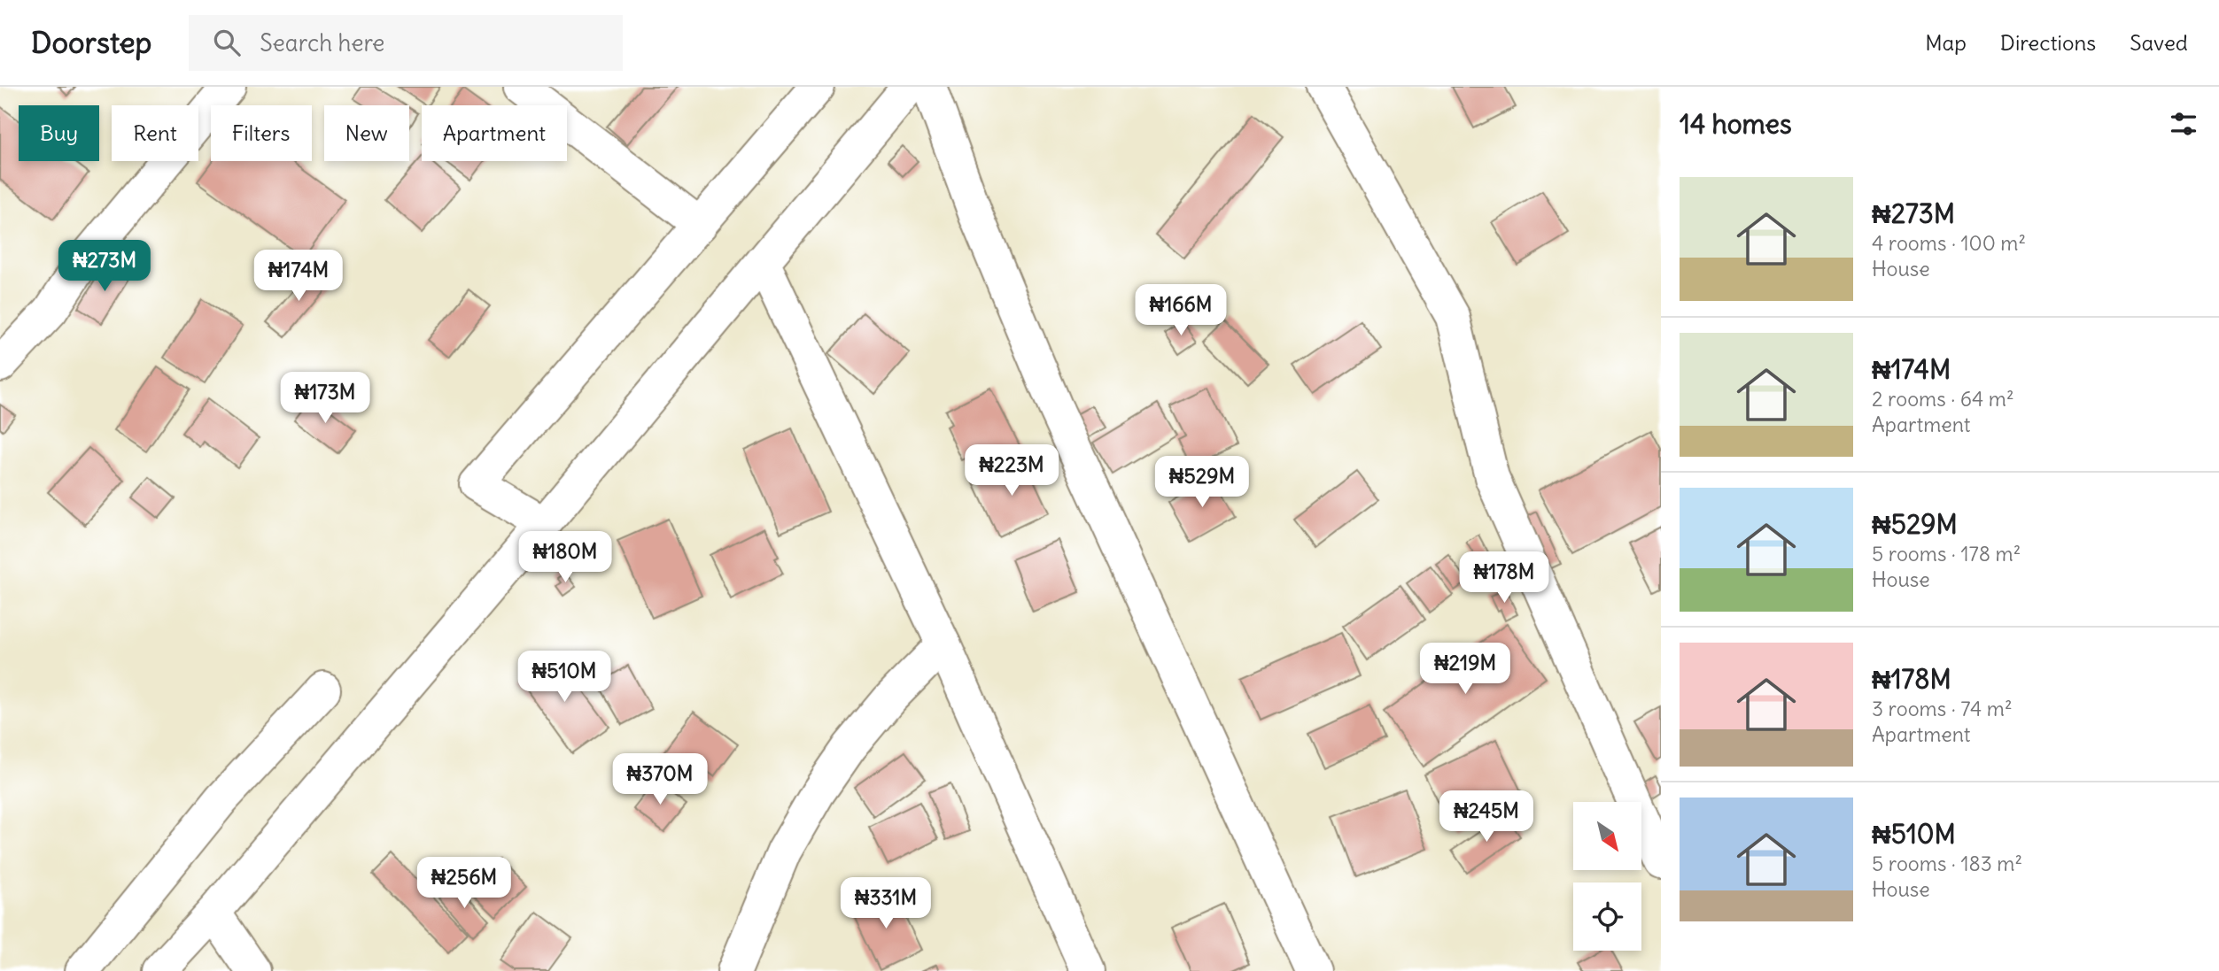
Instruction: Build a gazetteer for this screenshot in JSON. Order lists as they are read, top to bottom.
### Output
{
  "north": "bottom right",
  "page": {
    "header": "Doorstep",
    "search": "Search here",
    "nav": ["Map", "Directions", "Saved"],
    "heading": "14 homes",
    "chip": [
      "Buy",
      "Rent",
      "Filters",
      "New",
      "Apartment"
    ],
    "list": [
      {
        "name": "₦273M",
        "note": "4 rooms · 100 m² · House"
      },
      {
        "name": "₦174M",
        "note": "2 rooms · 64 m² · Apartment"
      },
      {
        "name": "₦529M",
        "note": "5 rooms · 178 m² · House"
      },
      {
        "name": "₦178M",
        "note": "3 rooms · 74 m² · Apartment"
      },
      {
        "name": "₦510M",
        "note": "5 rooms · 183 m² · House"
      }
    ],
    "price": [
      "₦273M",
      "₦174M",
      "₦166M",
      "₦173M",
      "₦223M",
      "₦529M",
      "₦180M",
      "₦178M",
      "₦219M",
      "₦510M",
      "₦370M",
      "₦245M",
      "₦256M",
      "₦331M"
    ]
  }
}
